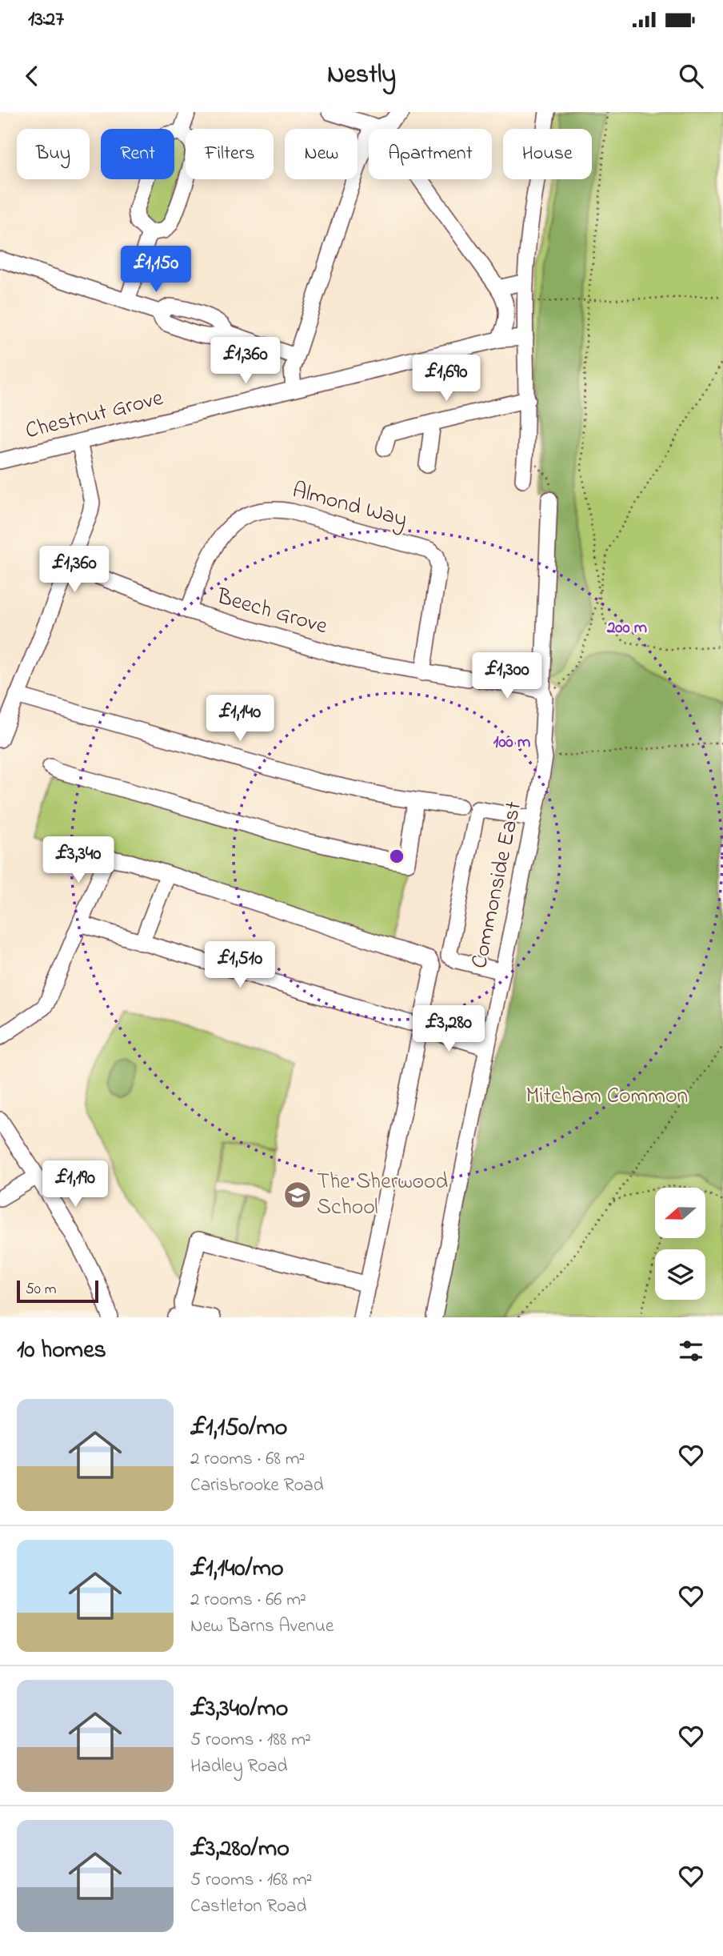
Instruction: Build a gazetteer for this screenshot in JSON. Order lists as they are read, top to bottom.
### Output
{
  "streets": {
    "street": [
      "Chestnut Grove",
      "Almond Way",
      "Beech Grove",
      "Commonside East"
    ]
  },
  "crossings": [
    ["Almond Way", "Beech Grove"],
    ["Beech Grove", "Commonside East"]
  ],
  "parks": ["Mitcham Common"],
  "places": {
    "school or university": ["The Sherwood School"]
  },
  "scale_bar": "50 m",
  "north": "left",
  "page": {
    "status": "13:27",
    "header": "Nestly",
    "chip": [
      "Buy",
      "Rent",
      "Filters",
      "New",
      "Apartment",
      "House"
    ],
    "price": [
      "£1,150",
      "£1,360",
      "£1,690",
      "£1,360",
      "£1,300",
      "£1,140",
      "£3,340",
      "£1,510",
      "£3,280",
      "£1,190"
    ],
    "scale": "50 m",
    "heading": "10 homes",
    "list": [
      {
        "name": "£1,150/mo",
        "note": "2 rooms · 68 m² · Carisbrooke Road"
      },
      {
        "name": "£1,140/mo",
        "note": "2 rooms · 66 m² · New Barns Avenue"
      },
      {
        "name": "£3,340/mo",
        "note": "5 rooms · 188 m² · Hadley Road"
      },
      {
        "name": "£3,280/mo",
        "note": "5 rooms · 168 m² · Castleton Road"
      }
    ]
  },
  "rings": ["200 m", "100 m"]
}
